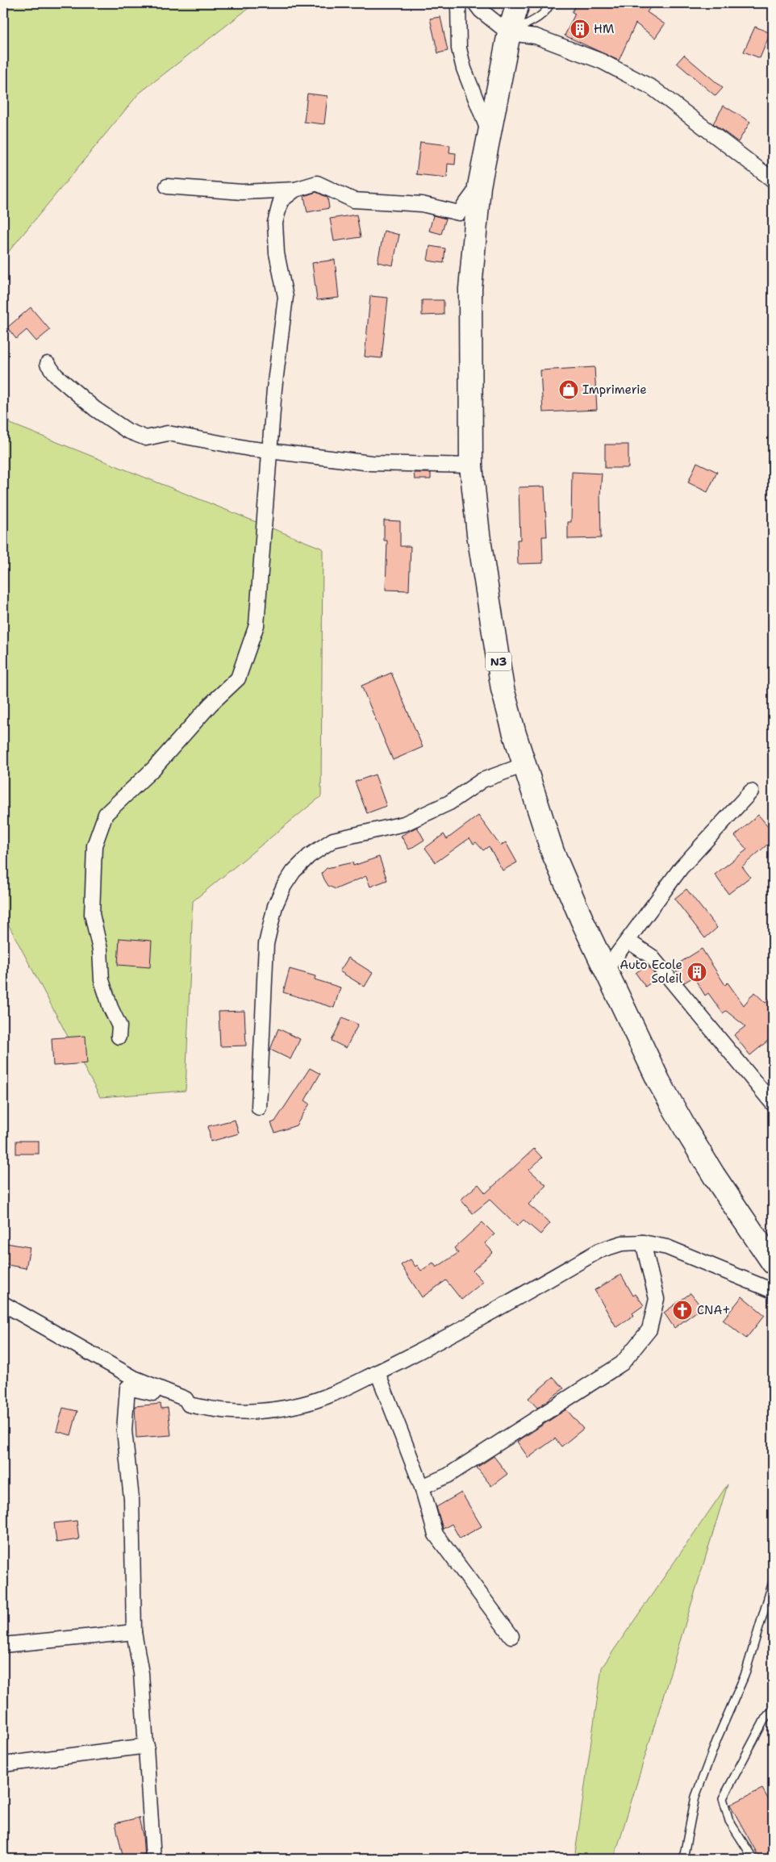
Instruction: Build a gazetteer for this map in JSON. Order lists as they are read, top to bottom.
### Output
{
  "streets": {
    "highway": ["N3"]
  },
  "places": {
    "building": ["HM", "Auto Ecole Soleil"],
    "shop": ["Imprimerie"],
    "church": ["CNA+"]
  }
}
